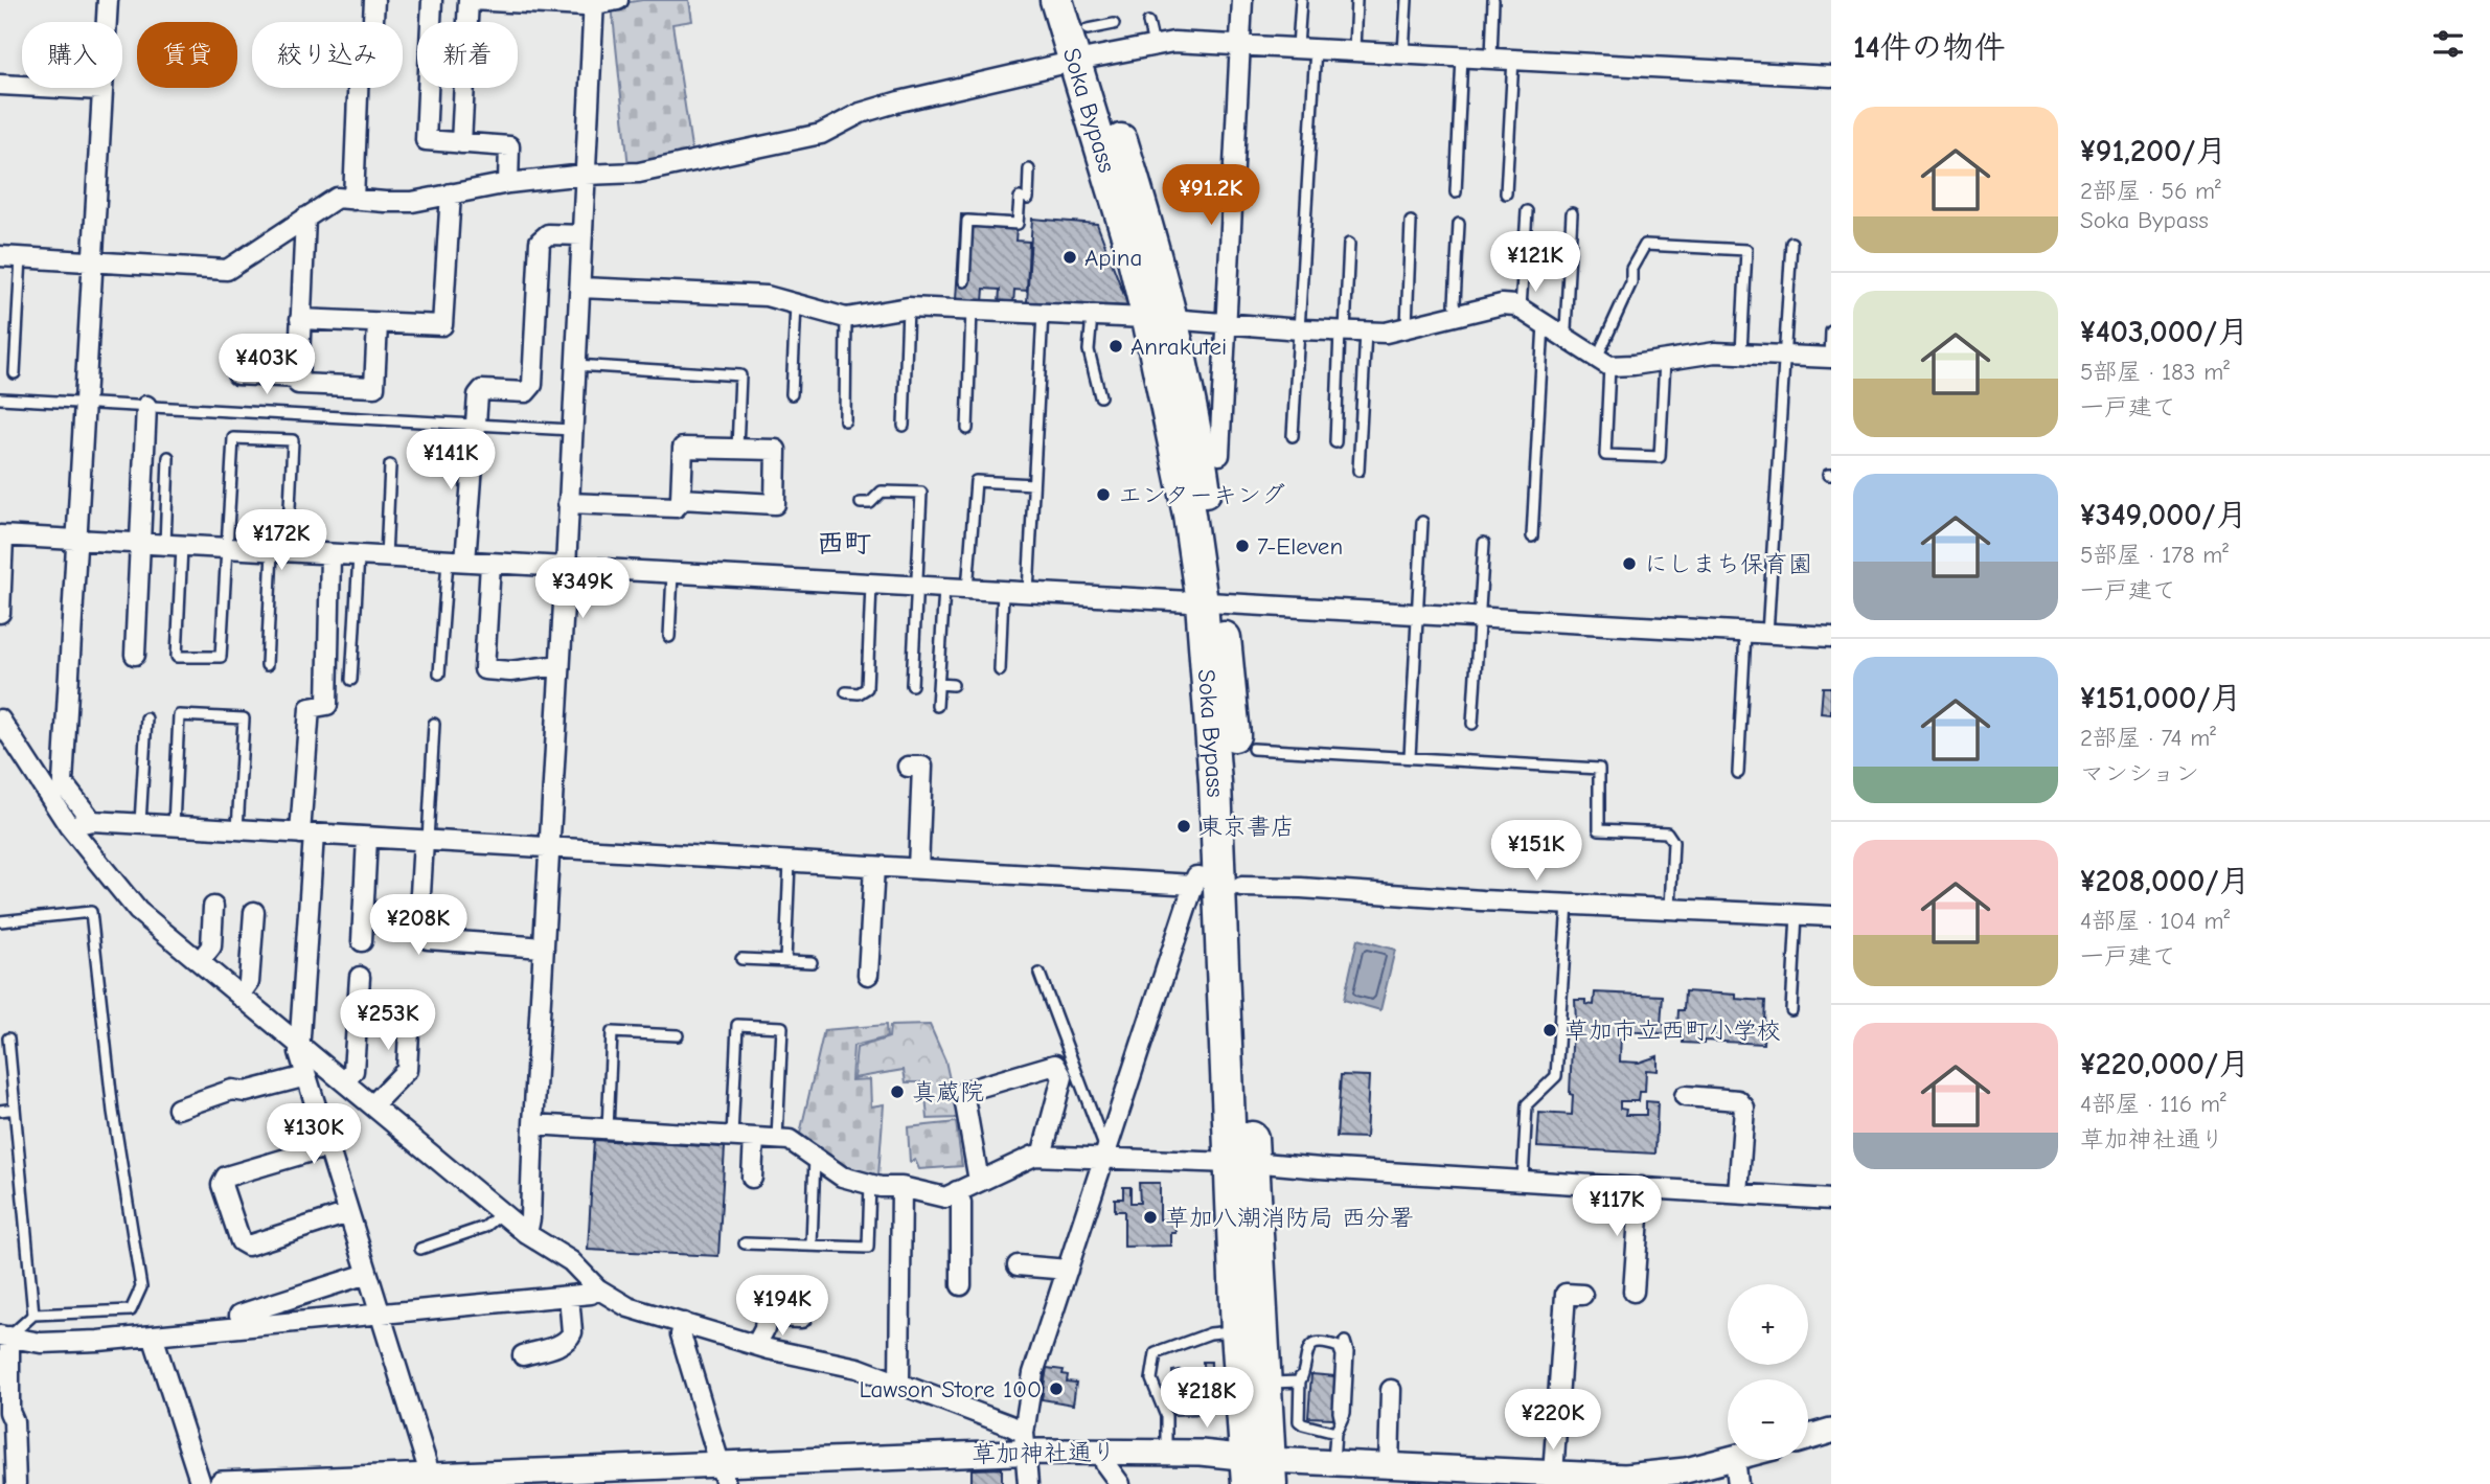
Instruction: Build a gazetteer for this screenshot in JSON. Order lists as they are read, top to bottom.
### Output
{
  "streets": {
    "highway": ["Soka Bypass"],
    "street": ["草加神社通り"]
  },
  "crossings": [
    ["Soka Bypass", "草加神社通り"]
  ],
  "districts": ["西町"],
  "places": [
    "Apina",
    "Anrakutei",
    "エンターキング",
    "7-Eleven",
    "にしまち保育園",
    "東京書店",
    "草加市立西町小学校",
    "真蔵院",
    "草加八潮消防局 西分署",
    "Lawson Store 100"
  ],
  "page": {
    "heading": "14件の物件",
    "chip": [
      "購入",
      "賃貸",
      "絞り込み",
      "新着"
    ],
    "list": [
      {
        "name": "¥91,200/月",
        "note": "2部屋 · 56 m² · Soka Bypass"
      },
      {
        "name": "¥403,000/月",
        "note": "5部屋 · 183 m² · 一戸建て"
      },
      {
        "name": "¥349,000/月",
        "note": "5部屋 · 178 m² · 一戸建て"
      },
      {
        "name": "¥151,000/月",
        "note": "2部屋 · 74 m² · マンション"
      },
      {
        "name": "¥208,000/月",
        "note": "4部屋 · 104 m² · 一戸建て"
      },
      {
        "name": "¥220,000/月",
        "note": "4部屋 · 116 m² · 草加神社通り"
      }
    ],
    "price": [
      "¥91.2K",
      "¥121K",
      "¥403K",
      "¥141K",
      "¥172K",
      "¥349K",
      "¥151K",
      "¥208K",
      "¥253K",
      "¥130K",
      "¥117K",
      "¥194K",
      "¥218K",
      "¥220K"
    ],
    "map_buttons": ["+", "−"]
  }
}
